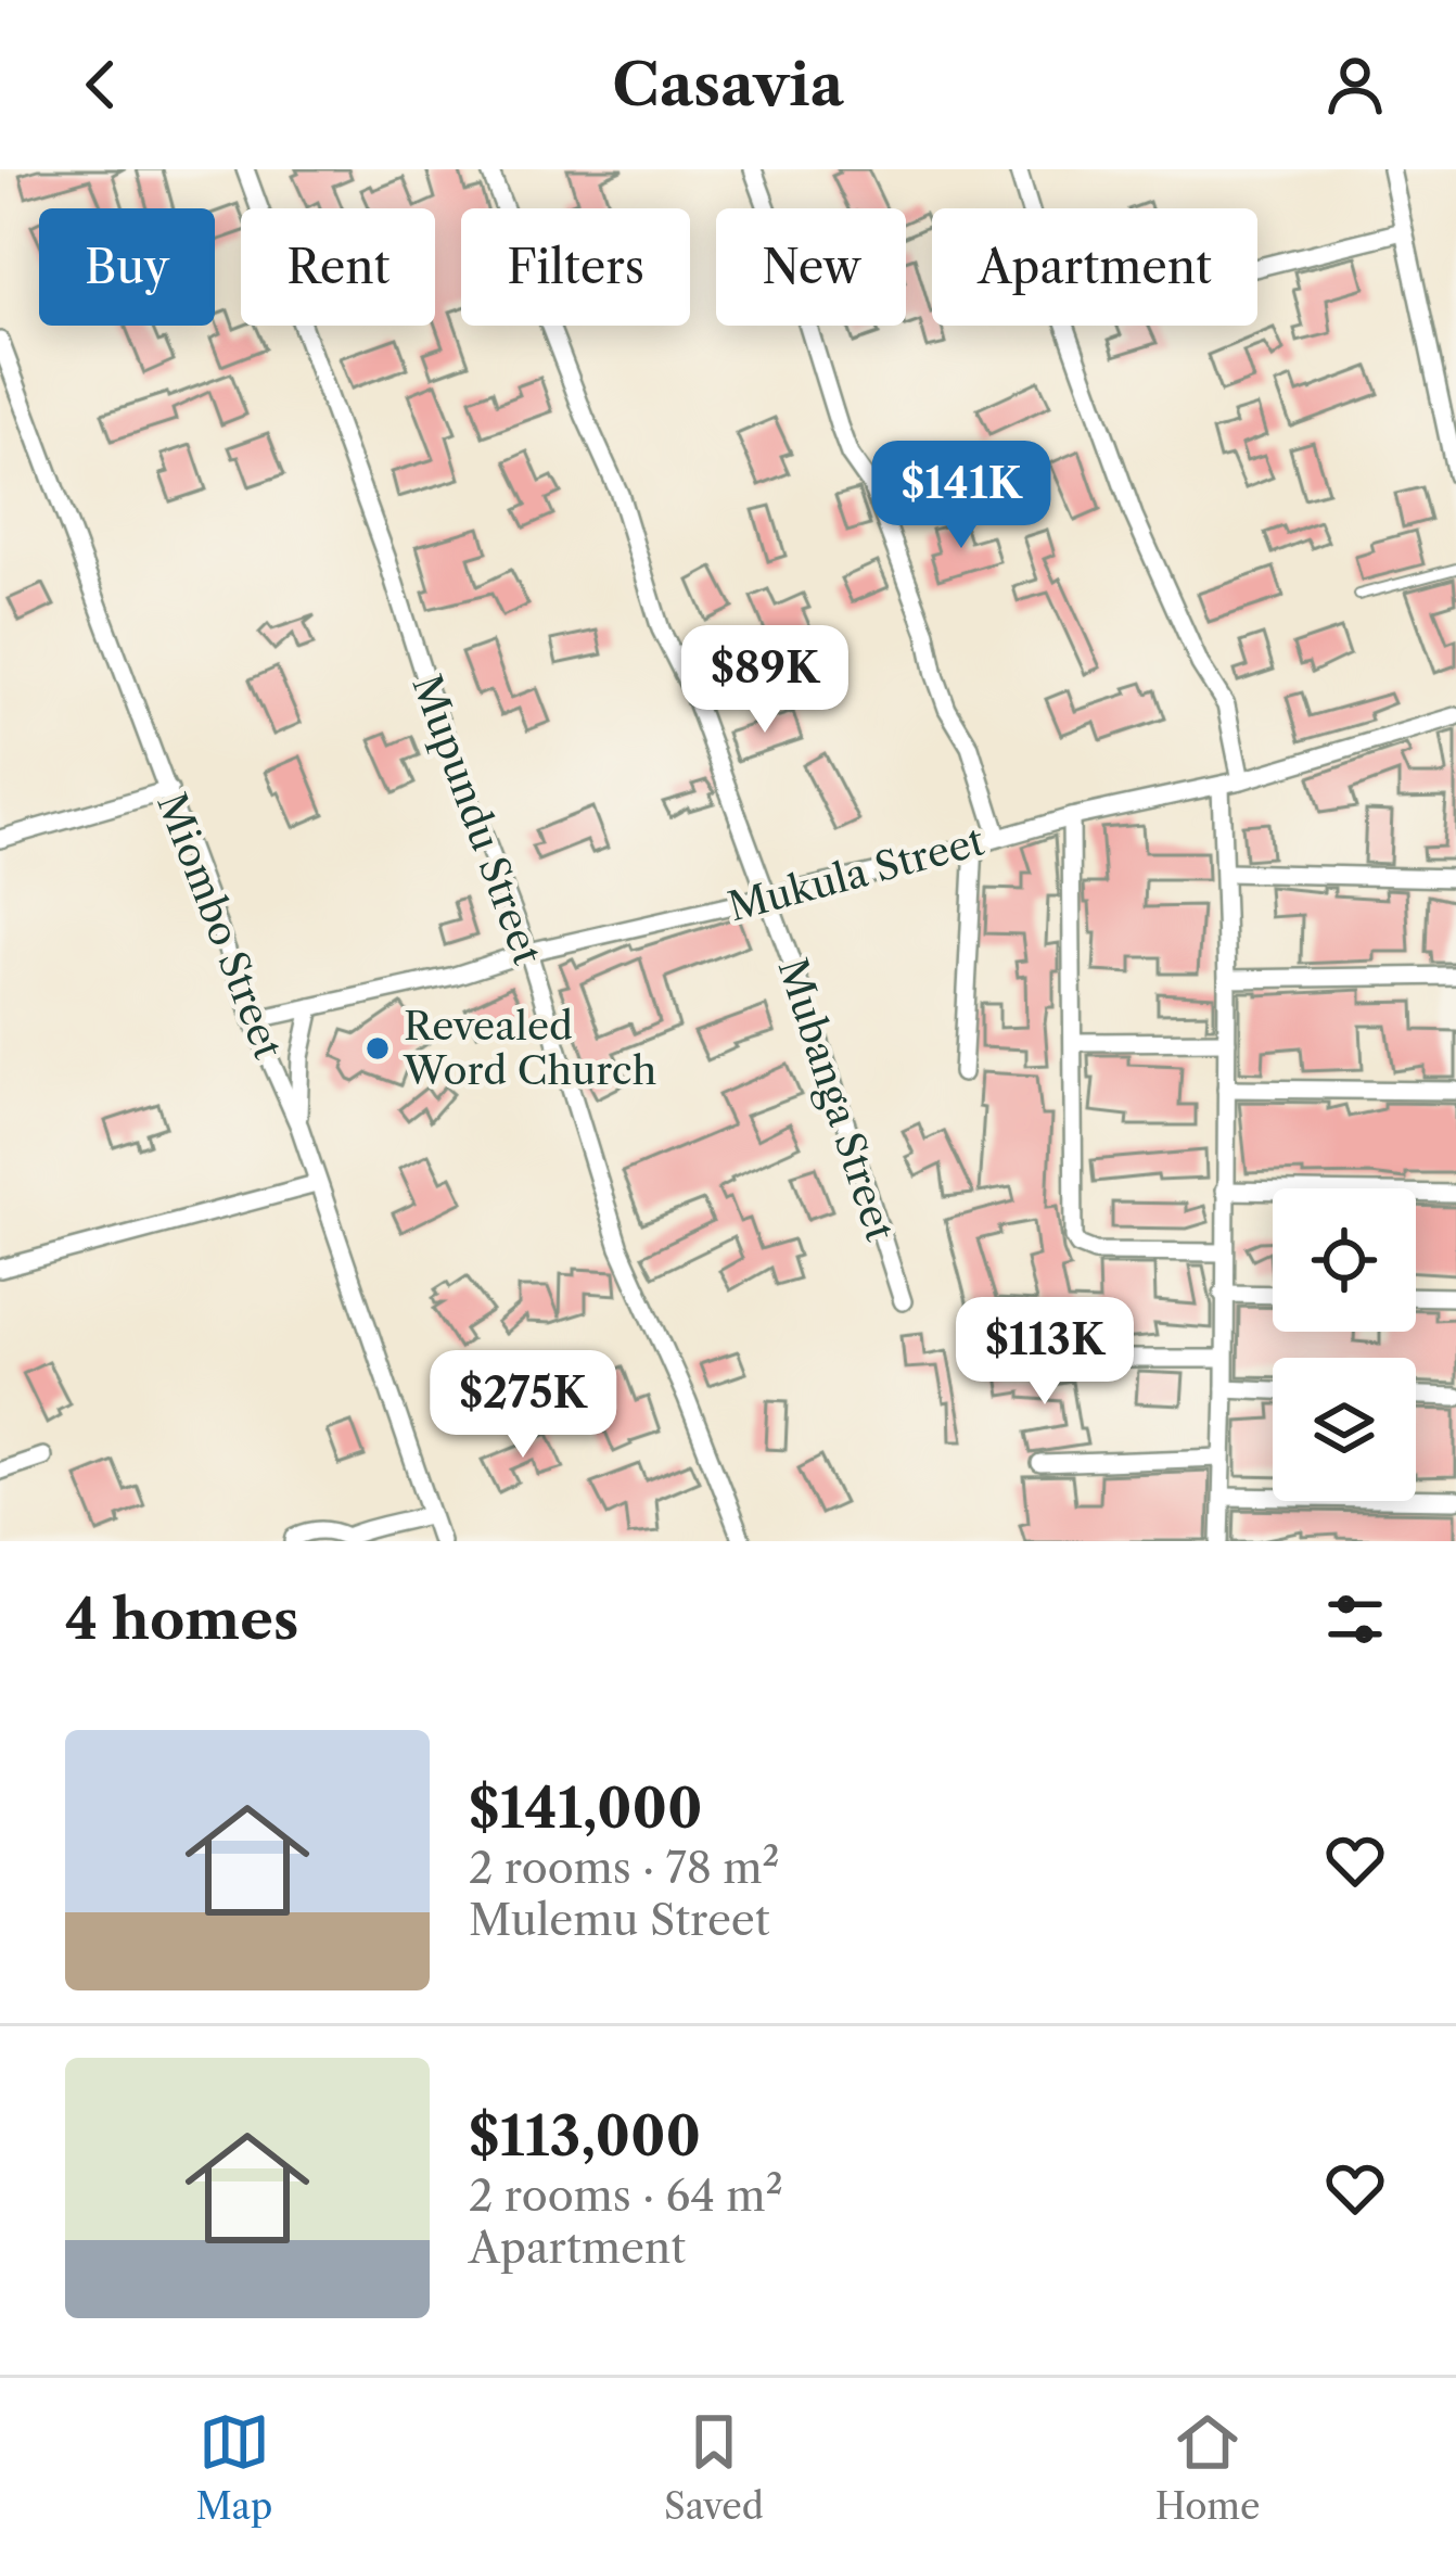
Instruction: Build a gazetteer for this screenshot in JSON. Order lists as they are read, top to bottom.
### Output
{
  "streets": {
    "street": [
      "Mupundu Street",
      "Mukula Street",
      "Miombo Street",
      "Mubanga Street"
    ]
  },
  "crossings": [
    ["Mupundu Street", "Mukula Street"],
    ["Mukula Street", "Miombo Street"],
    ["Mukula Street", "Mubanga Street"]
  ],
  "places": ["Revealed Word Church"],
  "page": {
    "header": "Casavia",
    "chip": [
      "Buy",
      "Rent",
      "Filters",
      "New",
      "Apartment"
    ],
    "price": [
      "$141K",
      "$89K",
      "$113K",
      "$275K"
    ],
    "heading": "4 homes",
    "list": [
      {
        "name": "$141,000",
        "note": "2 rooms · 78 m² · Mulemu Street"
      },
      {
        "name": "$113,000",
        "note": "2 rooms · 64 m² · Apartment"
      }
    ],
    "tabs": ["Map", "Saved", "Home"]
  }
}
